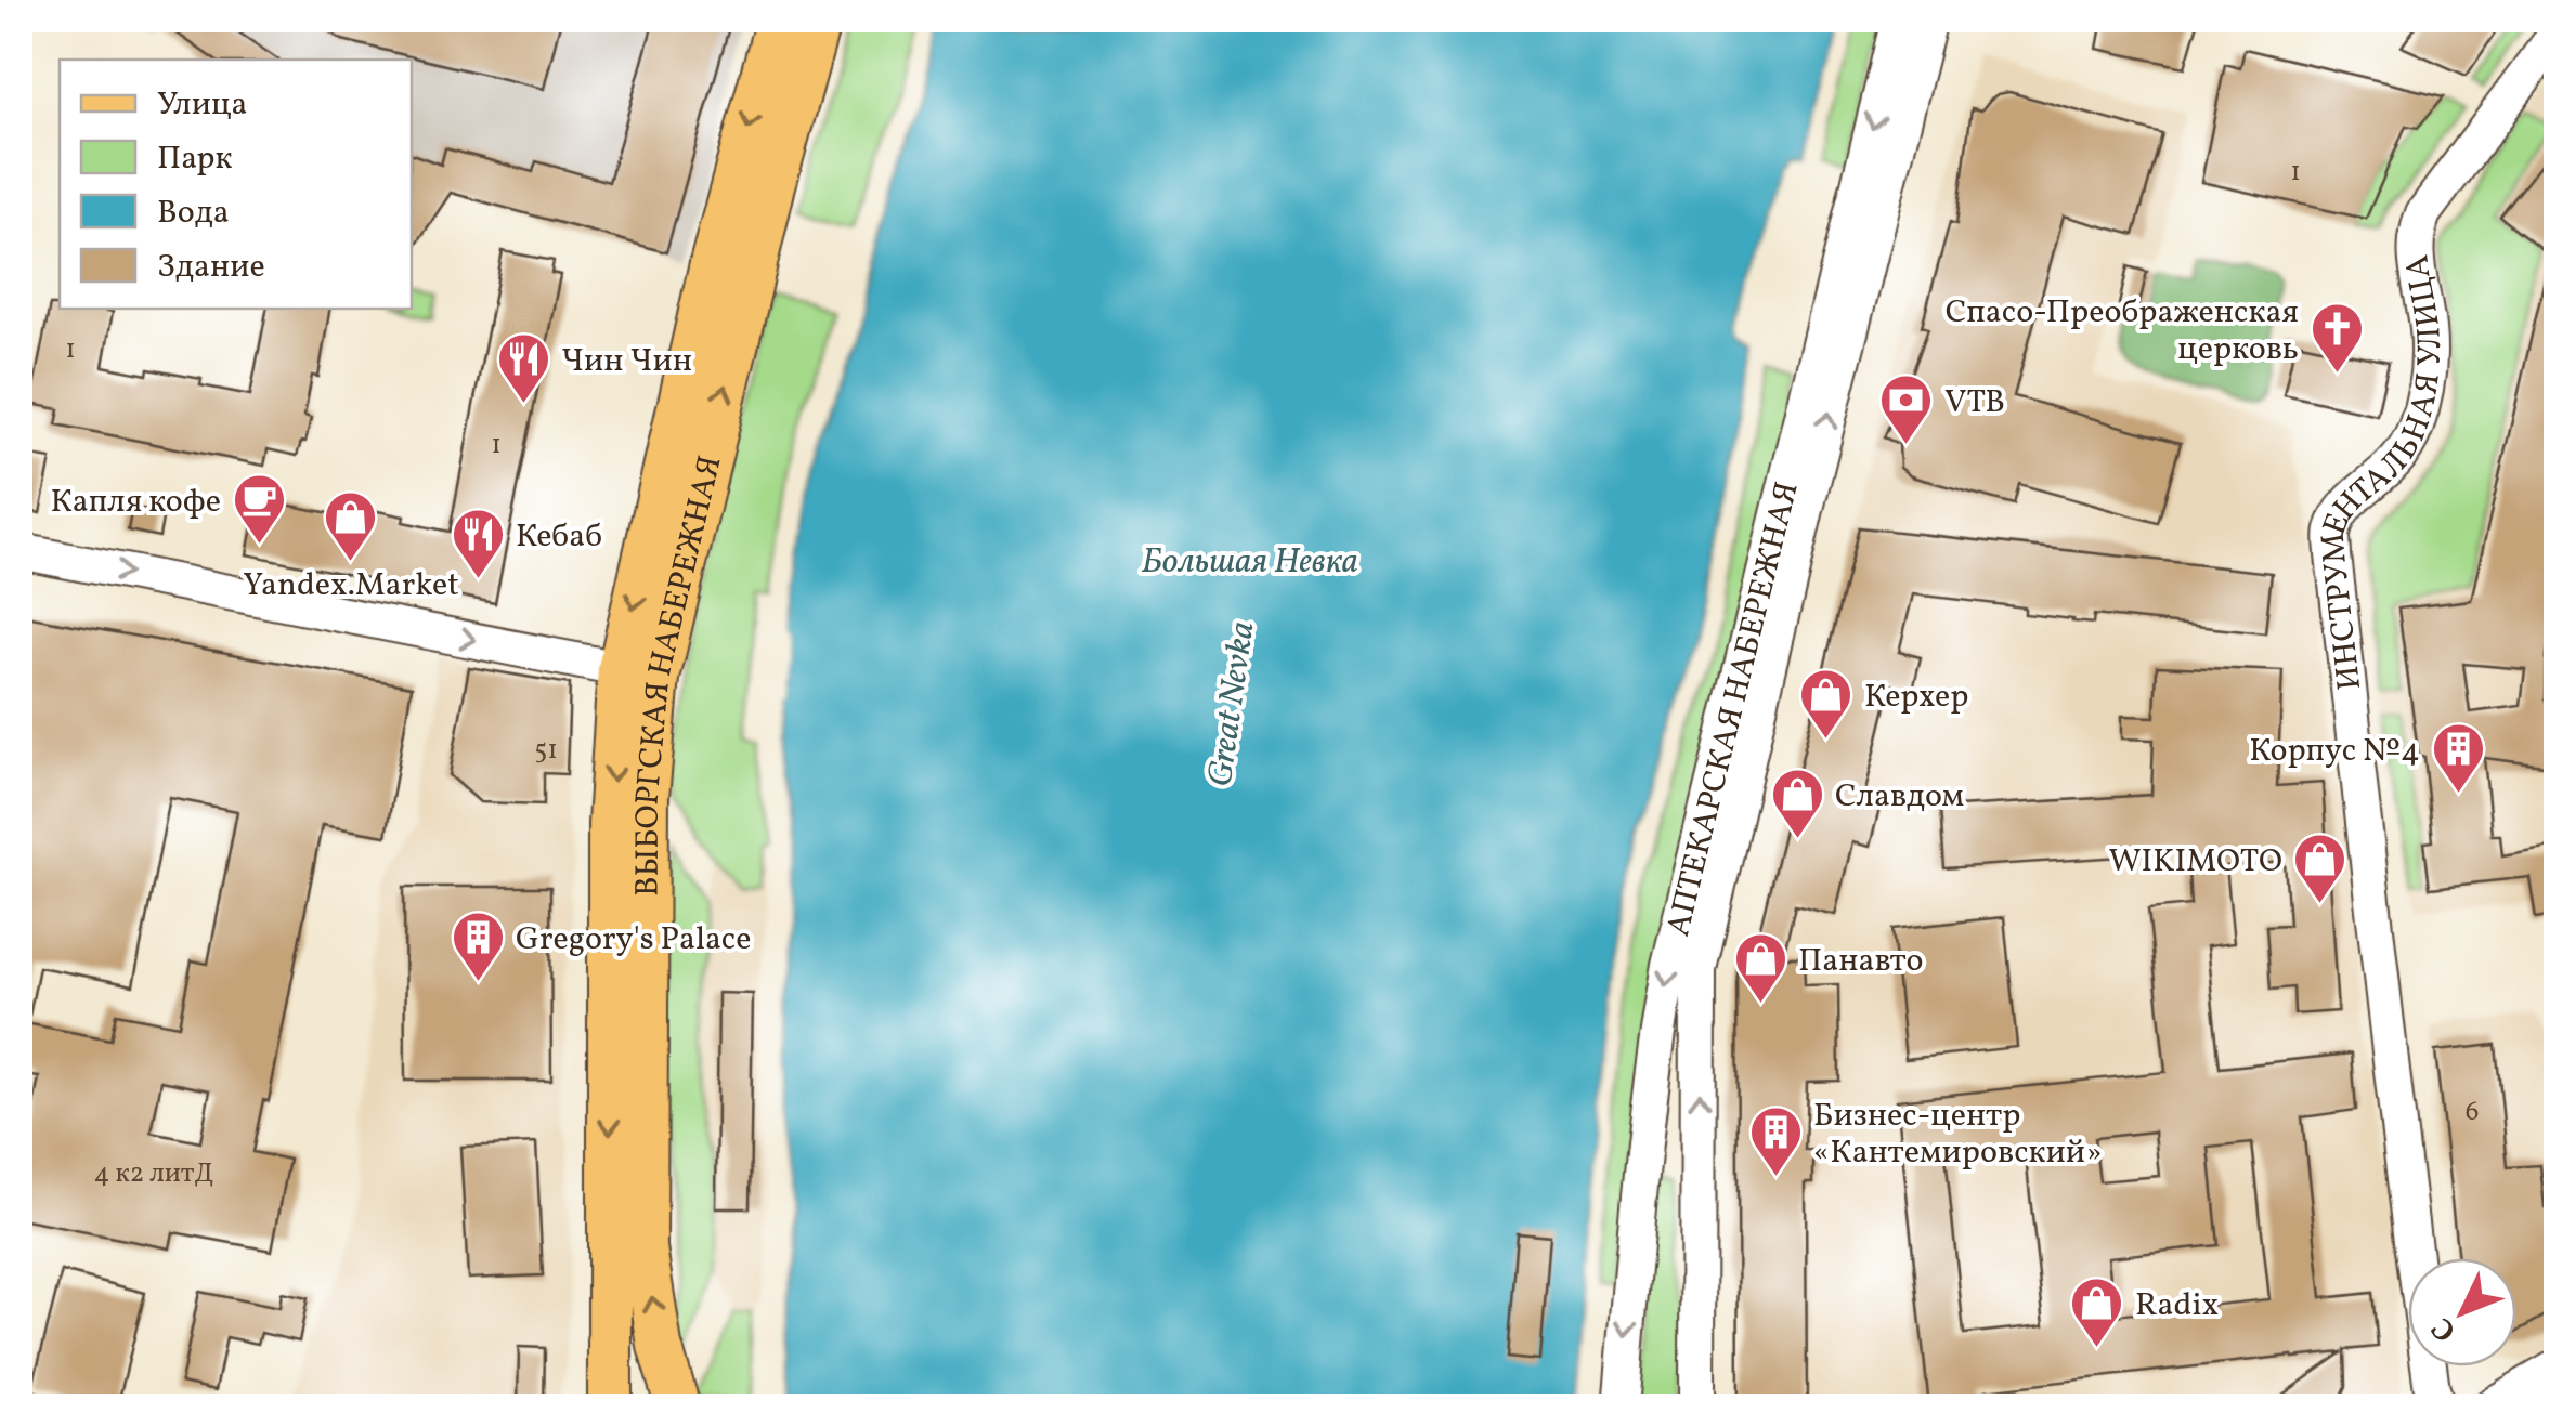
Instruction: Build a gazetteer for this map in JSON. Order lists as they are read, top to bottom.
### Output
{
  "streets": {
    "main road": ["ВЫБОРГСКАЯ НАБЕРЕЖНАЯ"],
    "street": ["ИНСТРУМЕНТАЛЬНАЯ УЛИЦА", "АПТЕКАРСКАЯ НАБЕРЕЖНАЯ"]
  },
  "water": ["Большая Невка", "Great Nevka"],
  "places": {
    "church": ["Спасо-Преображенская церковь"],
    "restaurant": ["Чин Чин", "Кебаб"],
    "bank": ["VTB"],
    "cafe": ["Капля кофе"],
    "shop": [
      "Yandex.Market",
      "Керхер",
      "Славдом",
      "WIKIMOTO",
      "Панавто",
      "Radix"
    ],
    "building": ["Корпус №4", "Gregory's Palace", "Бизнес-центр «Кантемировский»"]
  },
  "house_numbers": [
    "1",
    "1",
    "1",
    "51",
    "6",
    "4 к2 литД"
  ],
  "legend": [
    "Улица",
    "Парк",
    "Вода",
    "Здание"
  ],
  "north": "bottom left"
}
